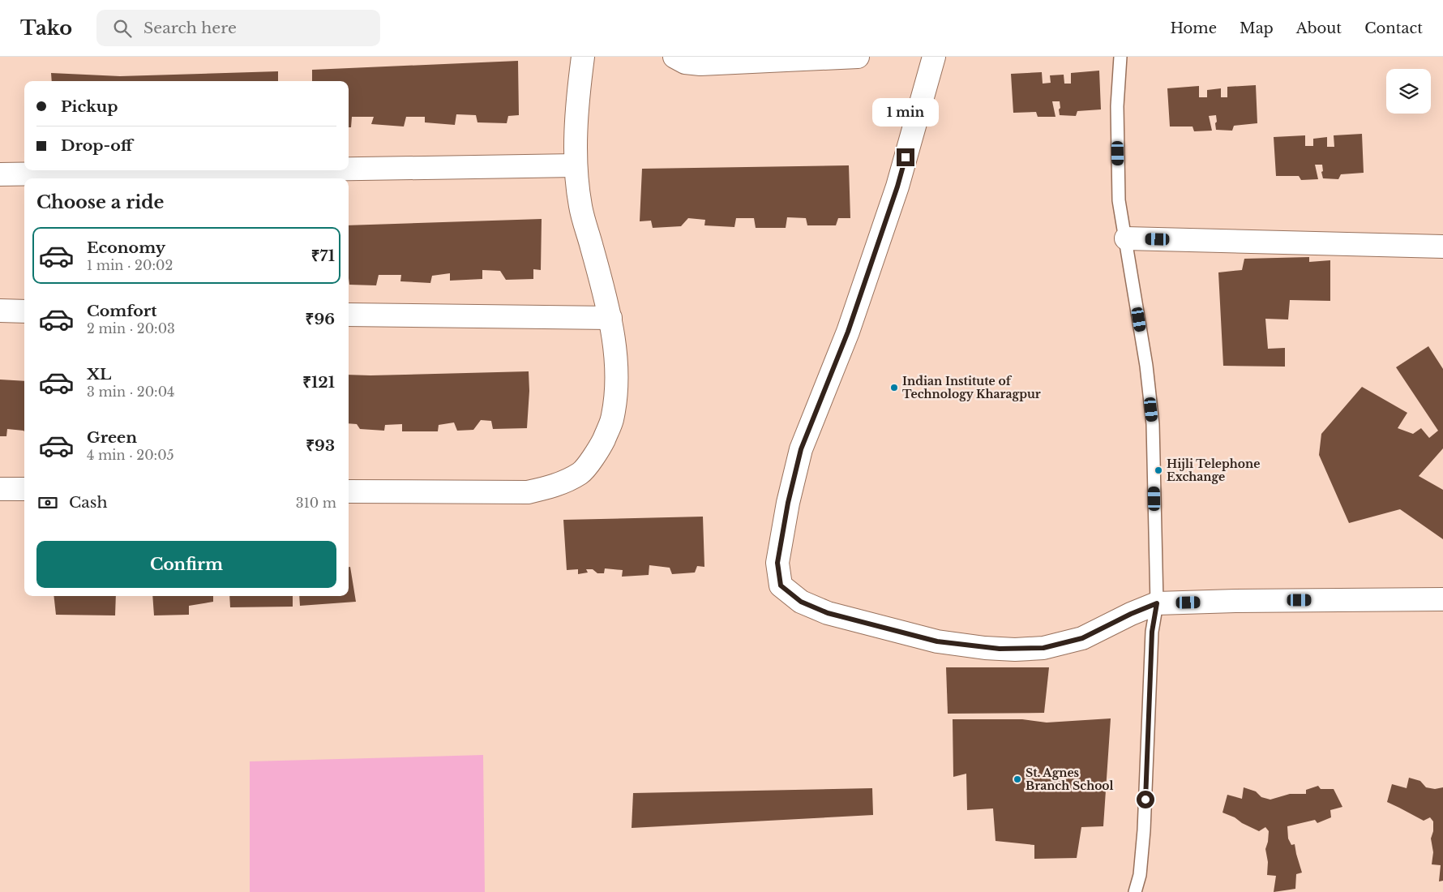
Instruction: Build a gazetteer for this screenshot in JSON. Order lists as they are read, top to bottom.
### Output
{
  "places": ["Indian Institute of Technology Kharagpur", "Hijli Telephone Exchange", "St. Agnes Branch School"],
  "page": {
    "header": "Tako",
    "search": "Search here",
    "nav": [
      "Home",
      "Map",
      "About",
      "Contact"
    ],
    "banner": ["Pickup", "Drop-off"],
    "bubble": "1 min",
    "heading": "Choose a ride",
    "list": [
      {
        "name": "Economy",
        "note": "1 min · 20:02",
        "value": "₹71"
      },
      {
        "name": "Comfort",
        "note": "2 min · 20:03",
        "value": "₹96"
      },
      {
        "name": "XL",
        "note": "3 min · 20:04",
        "value": "₹121"
      },
      {
        "name": "Green",
        "note": "4 min · 20:05",
        "value": "₹93"
      }
    ],
    "pay": ["Cash", "310 m"],
    "buttons": "Confirm"
  }
}
